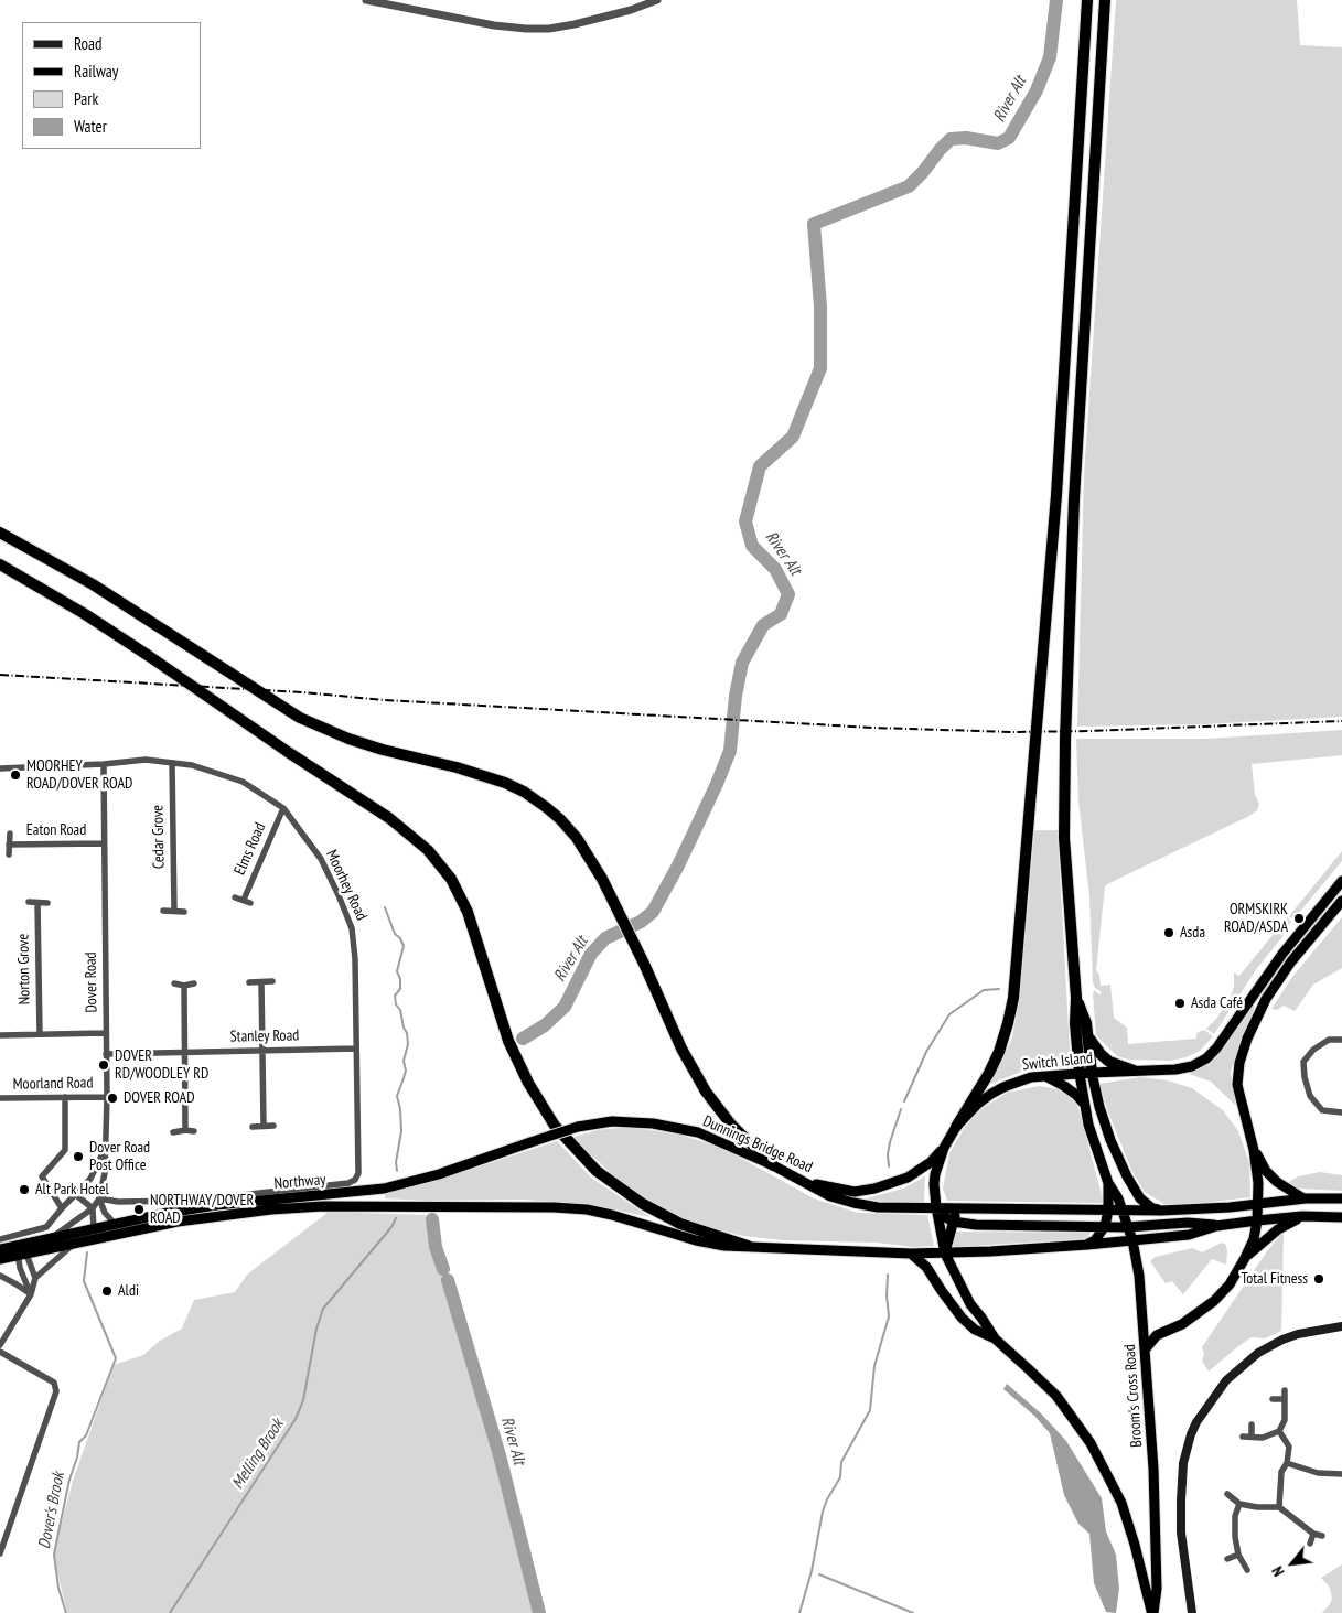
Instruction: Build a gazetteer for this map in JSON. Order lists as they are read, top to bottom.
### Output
{
  "streets": {
    "highway": [
      "Switch Island",
      "Dunnings Bridge Road",
      "Northway",
      "Broom's Cross Road"
    ],
    "street": [
      "Eaton Road",
      "Cedar Grove",
      "Elms Road",
      "Moorhey Road",
      "Norton Grove",
      "Dover Road",
      "Stanley Road",
      "Moorland Road"
    ]
  },
  "crossings": [
    ["Eaton Road", "Dover Road"],
    ["Cedar Grove", "Moorhey Road"],
    ["Elms Road", "Moorhey Road"],
    ["Moorhey Road", "Dover Road"],
    ["Moorhey Road", "Stanley Road"],
    ["Moorhey Road", "Northway"],
    ["Dover Road", "Stanley Road"],
    ["Dover Road", "Moorland Road"],
    ["Dover Road", "Northway"],
    ["Switch Island", "Dunnings Bridge Road"],
    ["Switch Island", "Broom's Cross Road"],
    ["Dunnings Bridge Road", "Northway"]
  ],
  "water": ["River Alt", "Melling Brook", "Dover's Brook"],
  "places": [
    "MOORHEY ROAD/DOVER ROAD",
    "ORMSKIRK ROAD/ASDA",
    "Asda",
    "Asda Café",
    "DOVER RD/WOODLEY RD",
    "DOVER ROAD",
    "Dover Road Post Office",
    "Alt Park Hotel",
    "NORTHWAY/DOVER ROAD",
    "Total Fitness",
    "Aldi"
  ],
  "legend": [
    "Road",
    "Railway",
    "Park",
    "Water"
  ],
  "north": "bottom left"
}
